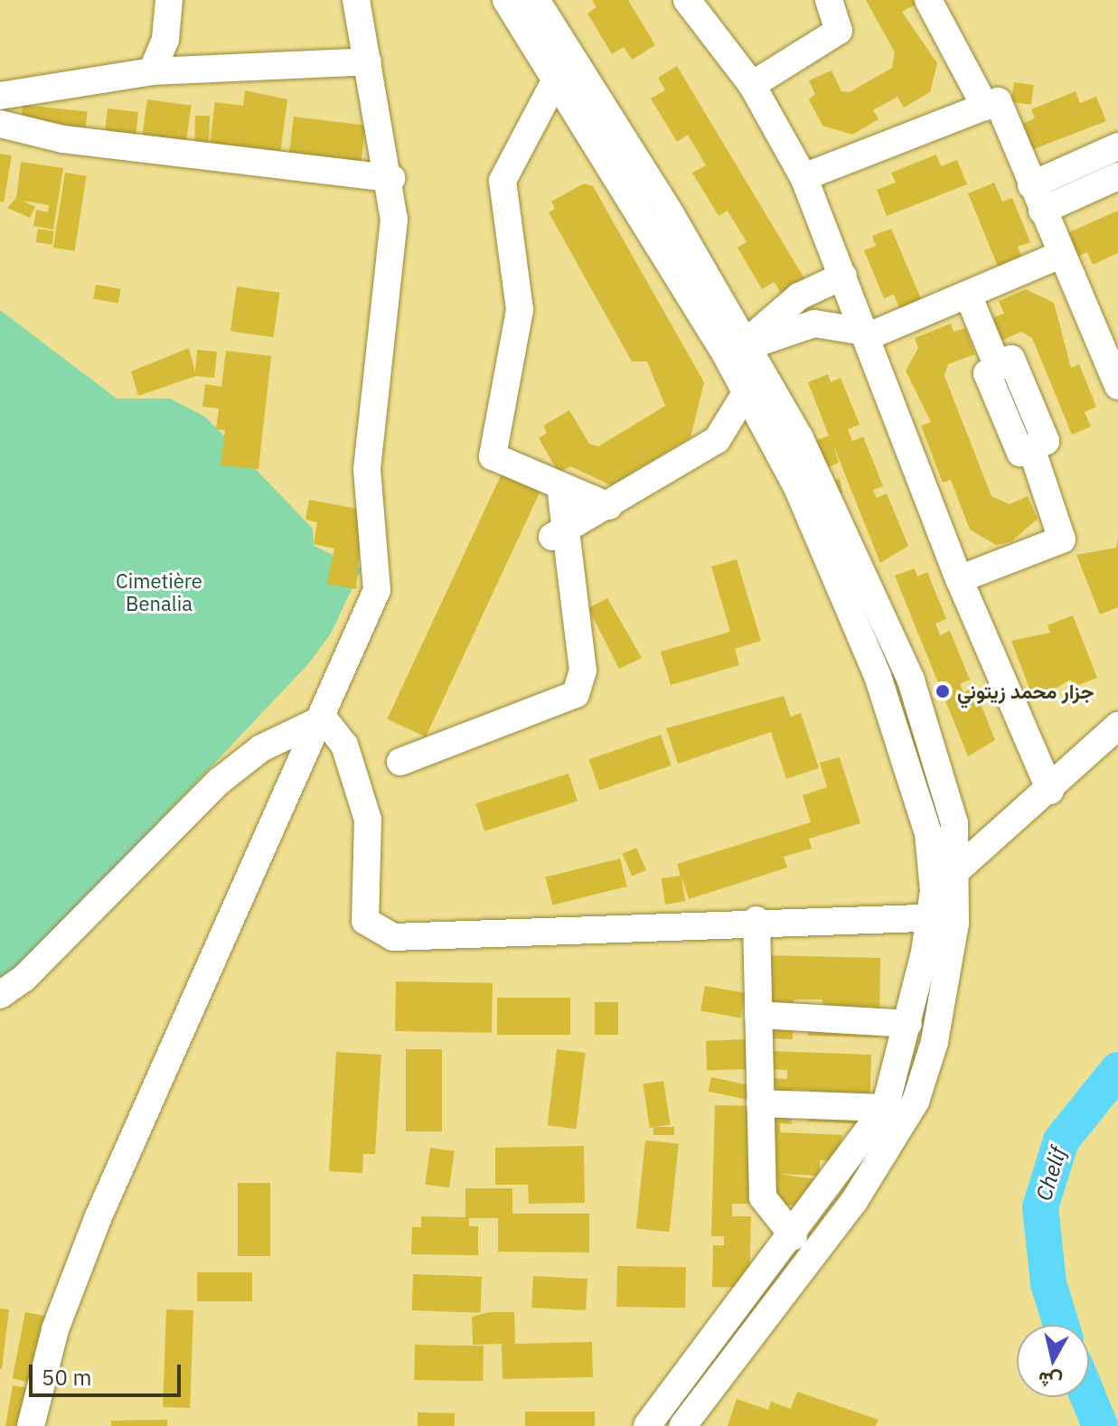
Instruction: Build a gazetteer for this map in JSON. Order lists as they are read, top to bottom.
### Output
{
  "water": ["Chelif"],
  "parks": ["Cimetière Benalia"],
  "places": ["جزار محمد زيتوني"],
  "scale_bar": "50 m",
  "north": "bottom"
}
